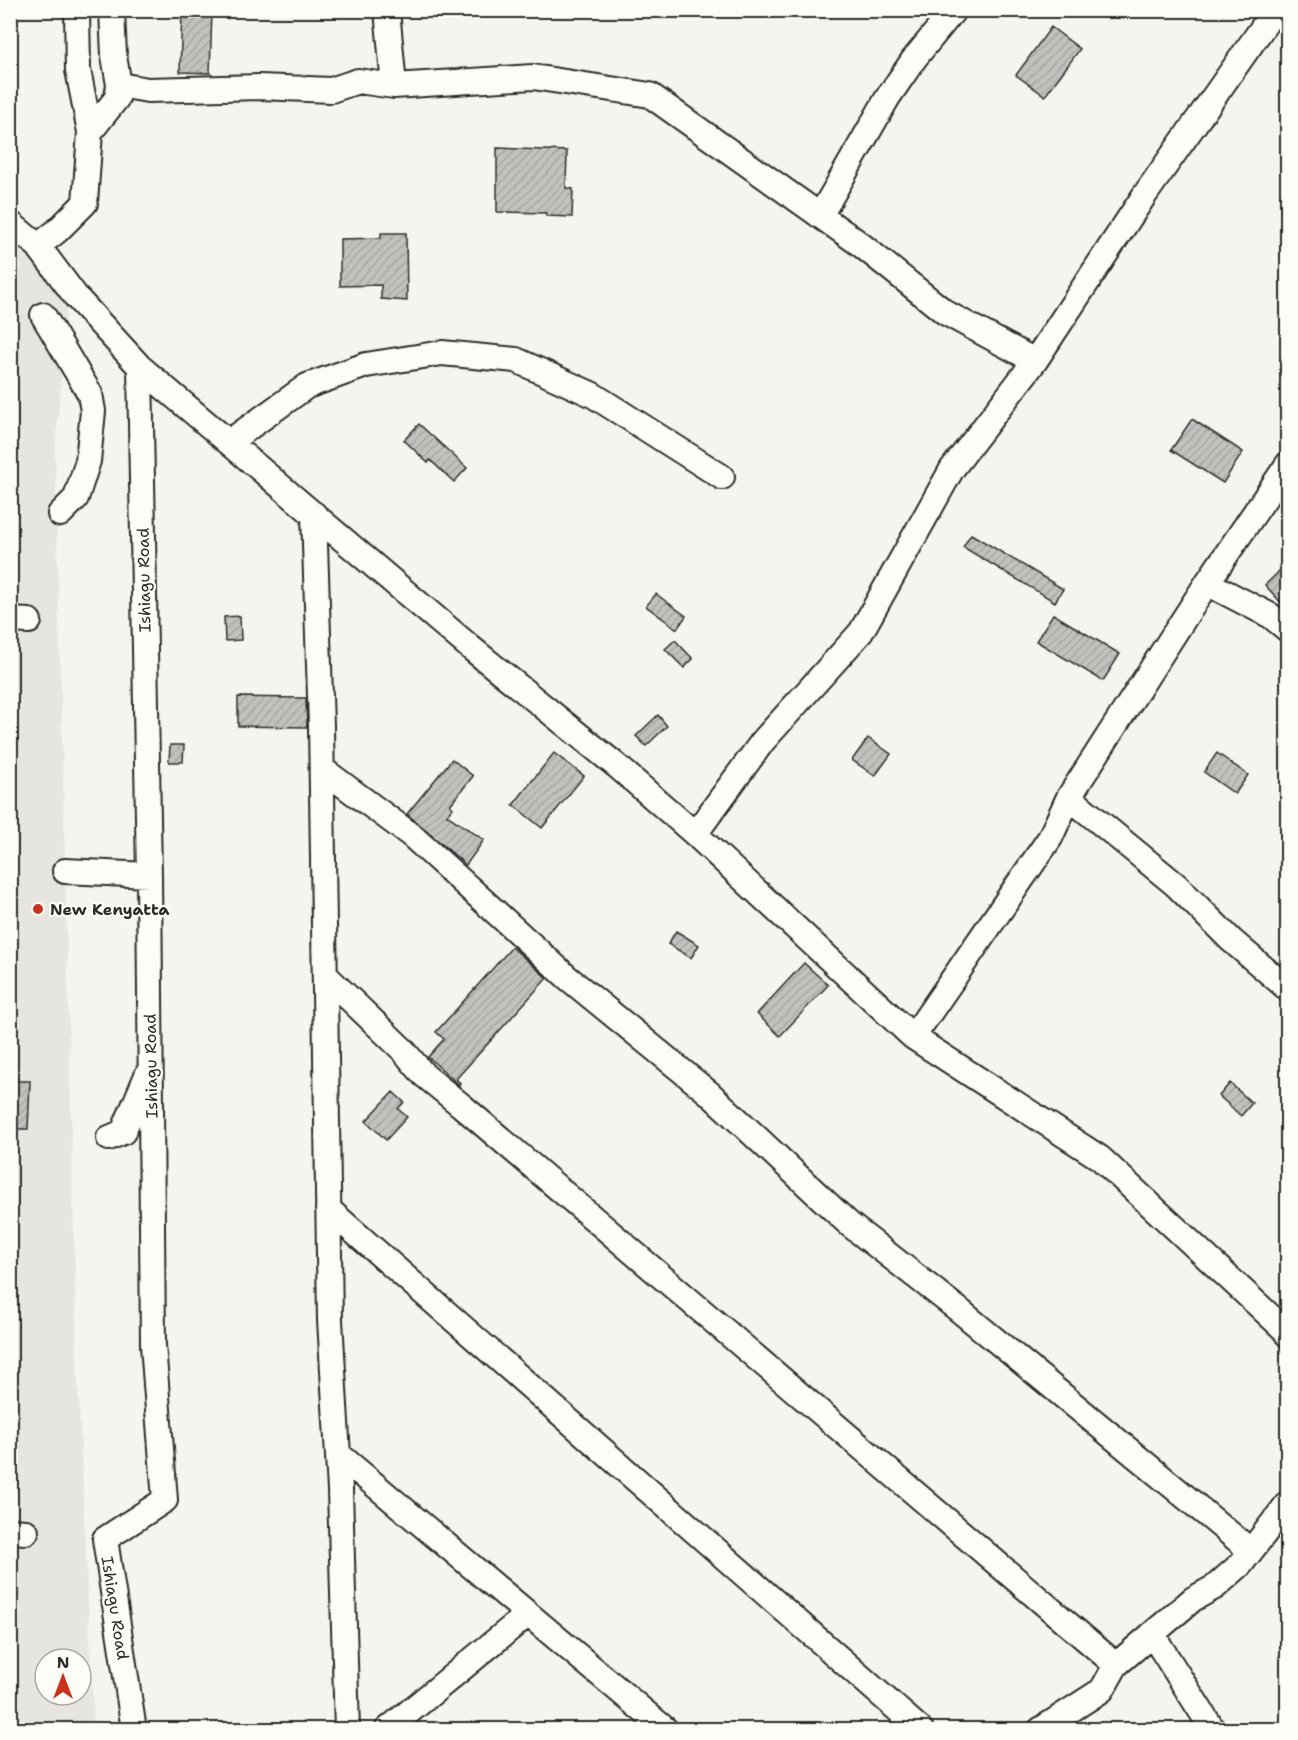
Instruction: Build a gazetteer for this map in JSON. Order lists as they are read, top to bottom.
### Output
{
  "streets": {
    "street": ["Ishiagu Road"]
  },
  "places": ["New Kenyatta"],
  "north": "top"
}
